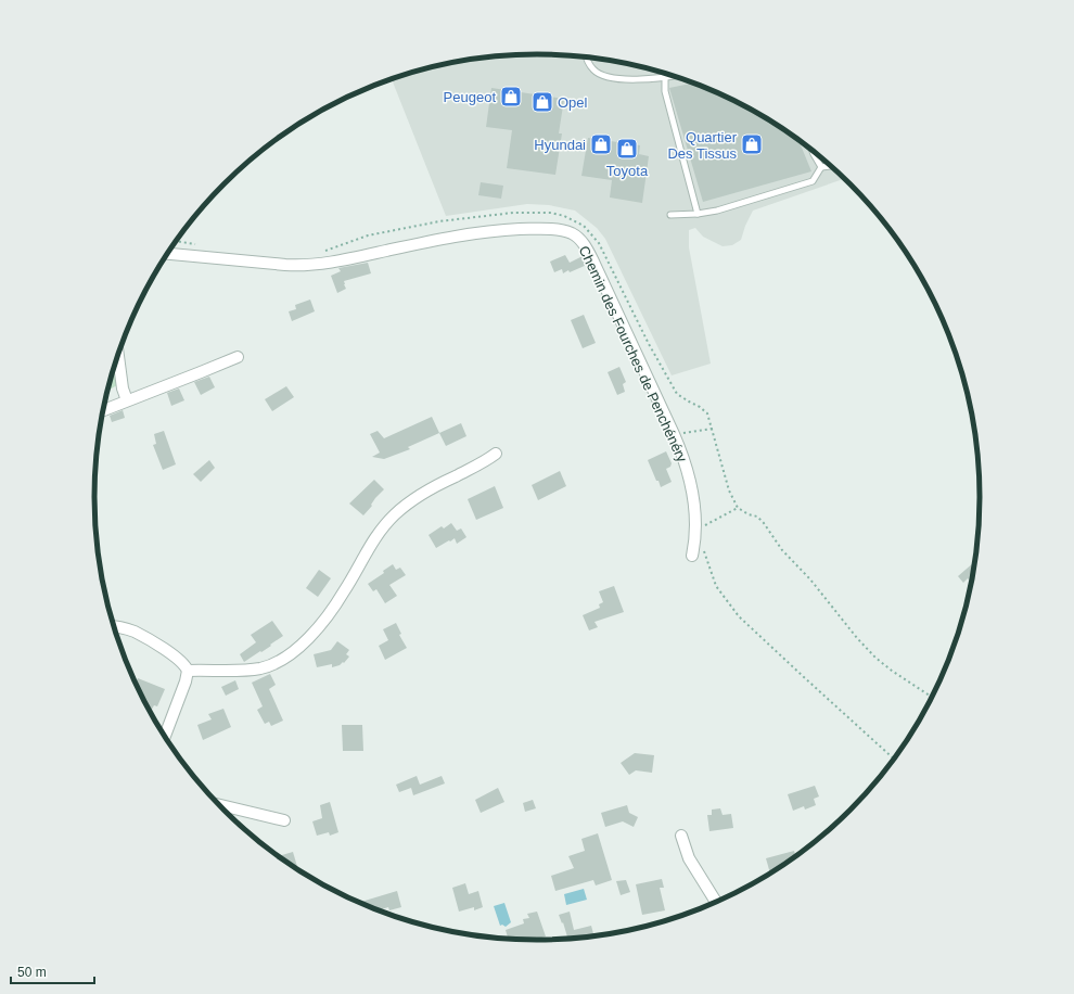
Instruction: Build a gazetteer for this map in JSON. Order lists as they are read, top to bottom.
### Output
{
  "streets": {
    "street": ["Chemin des Fourches de Penchénéry"]
  },
  "places": {
    "shop": [
      "Peugeot",
      "Opel",
      "Hyundai",
      "Quartier Des Tissus",
      "Toyota"
    ]
  },
  "scale_bar": "50 m"
}
